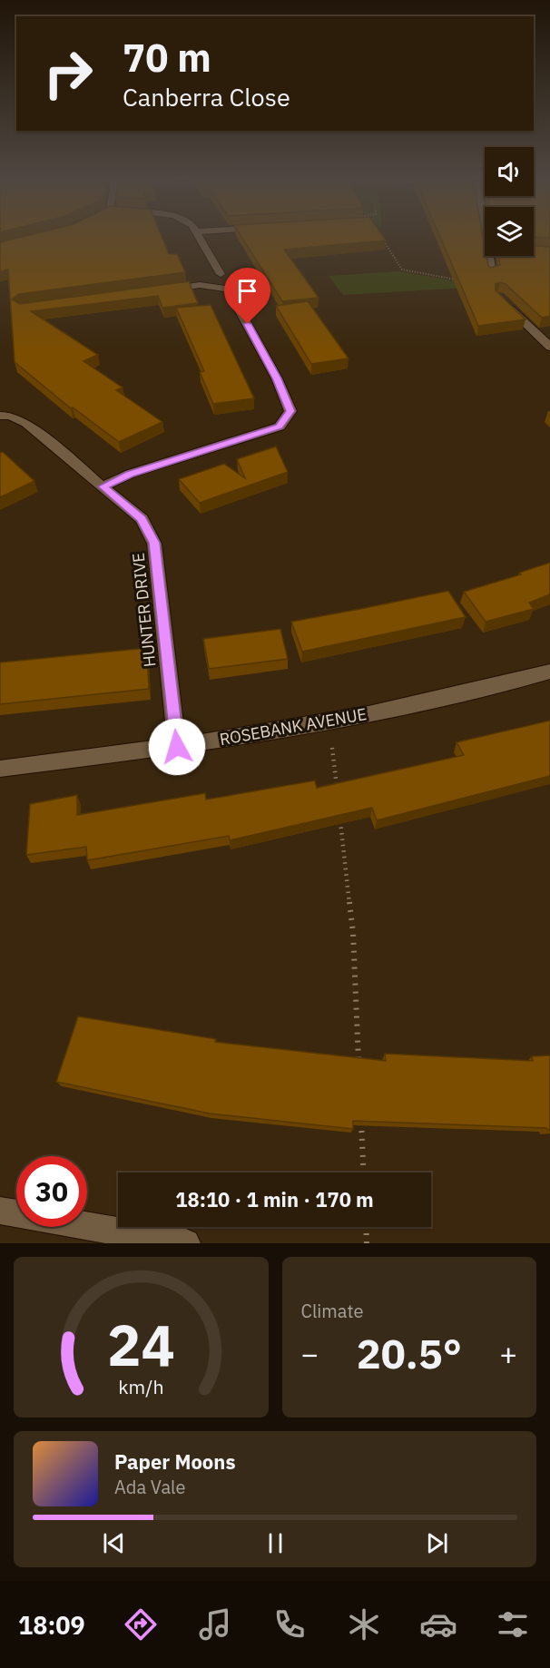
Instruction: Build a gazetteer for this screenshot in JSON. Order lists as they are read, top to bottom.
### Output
{
  "streets": {
    "street": ["HUNTER DRIVE", "ROSEBANK AVENUE"]
  },
  "crossings": [
    ["HUNTER DRIVE", "ROSEBANK AVENUE"]
  ],
  "page": {
    "turn": ["70 m", "Canberra Close"],
    "limit": "30",
    "trip": "18:10 · 1 min · 170 m",
    "tile": "Climate",
    "heat": ["−", "20.5°", "+"],
    "song": ["Paper Moons", "Ada Vale"],
    "tabs": "18:09",
    "gauge": ["24", "km/h"]
  }
}
